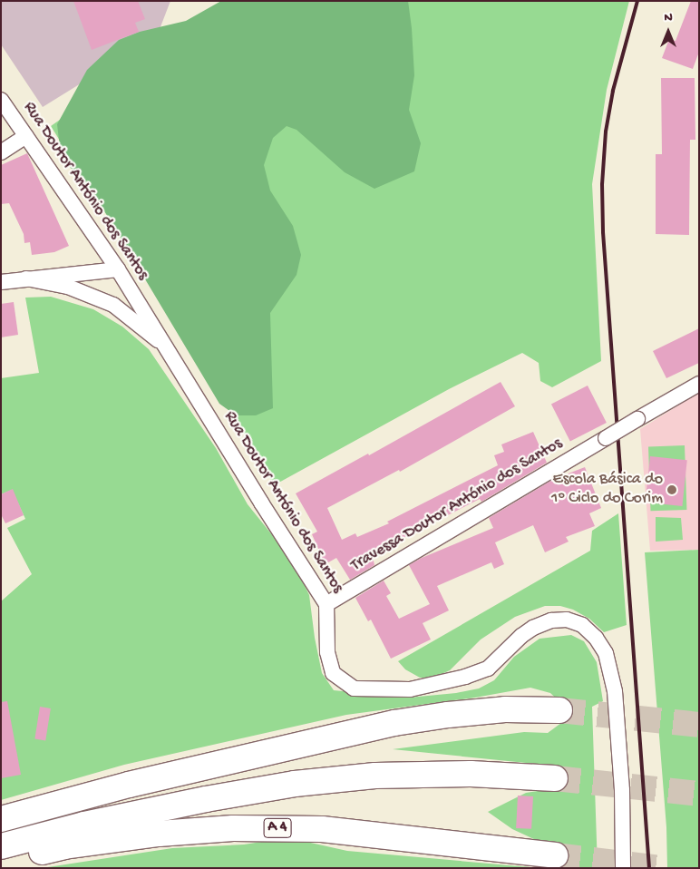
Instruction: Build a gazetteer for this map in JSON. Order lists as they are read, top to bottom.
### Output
{
  "streets": {
    "highway": ["A 4"],
    "street": ["Rua Doutor António dos Santos", "Travessa Doutor António dos Santos"]
  },
  "crossings": [
    ["Rua Doutor António dos Santos", "Travessa Doutor António dos Santos"]
  ],
  "places": ["Escola Básica do 1º Ciclo do Corim"],
  "north": "top"
}
